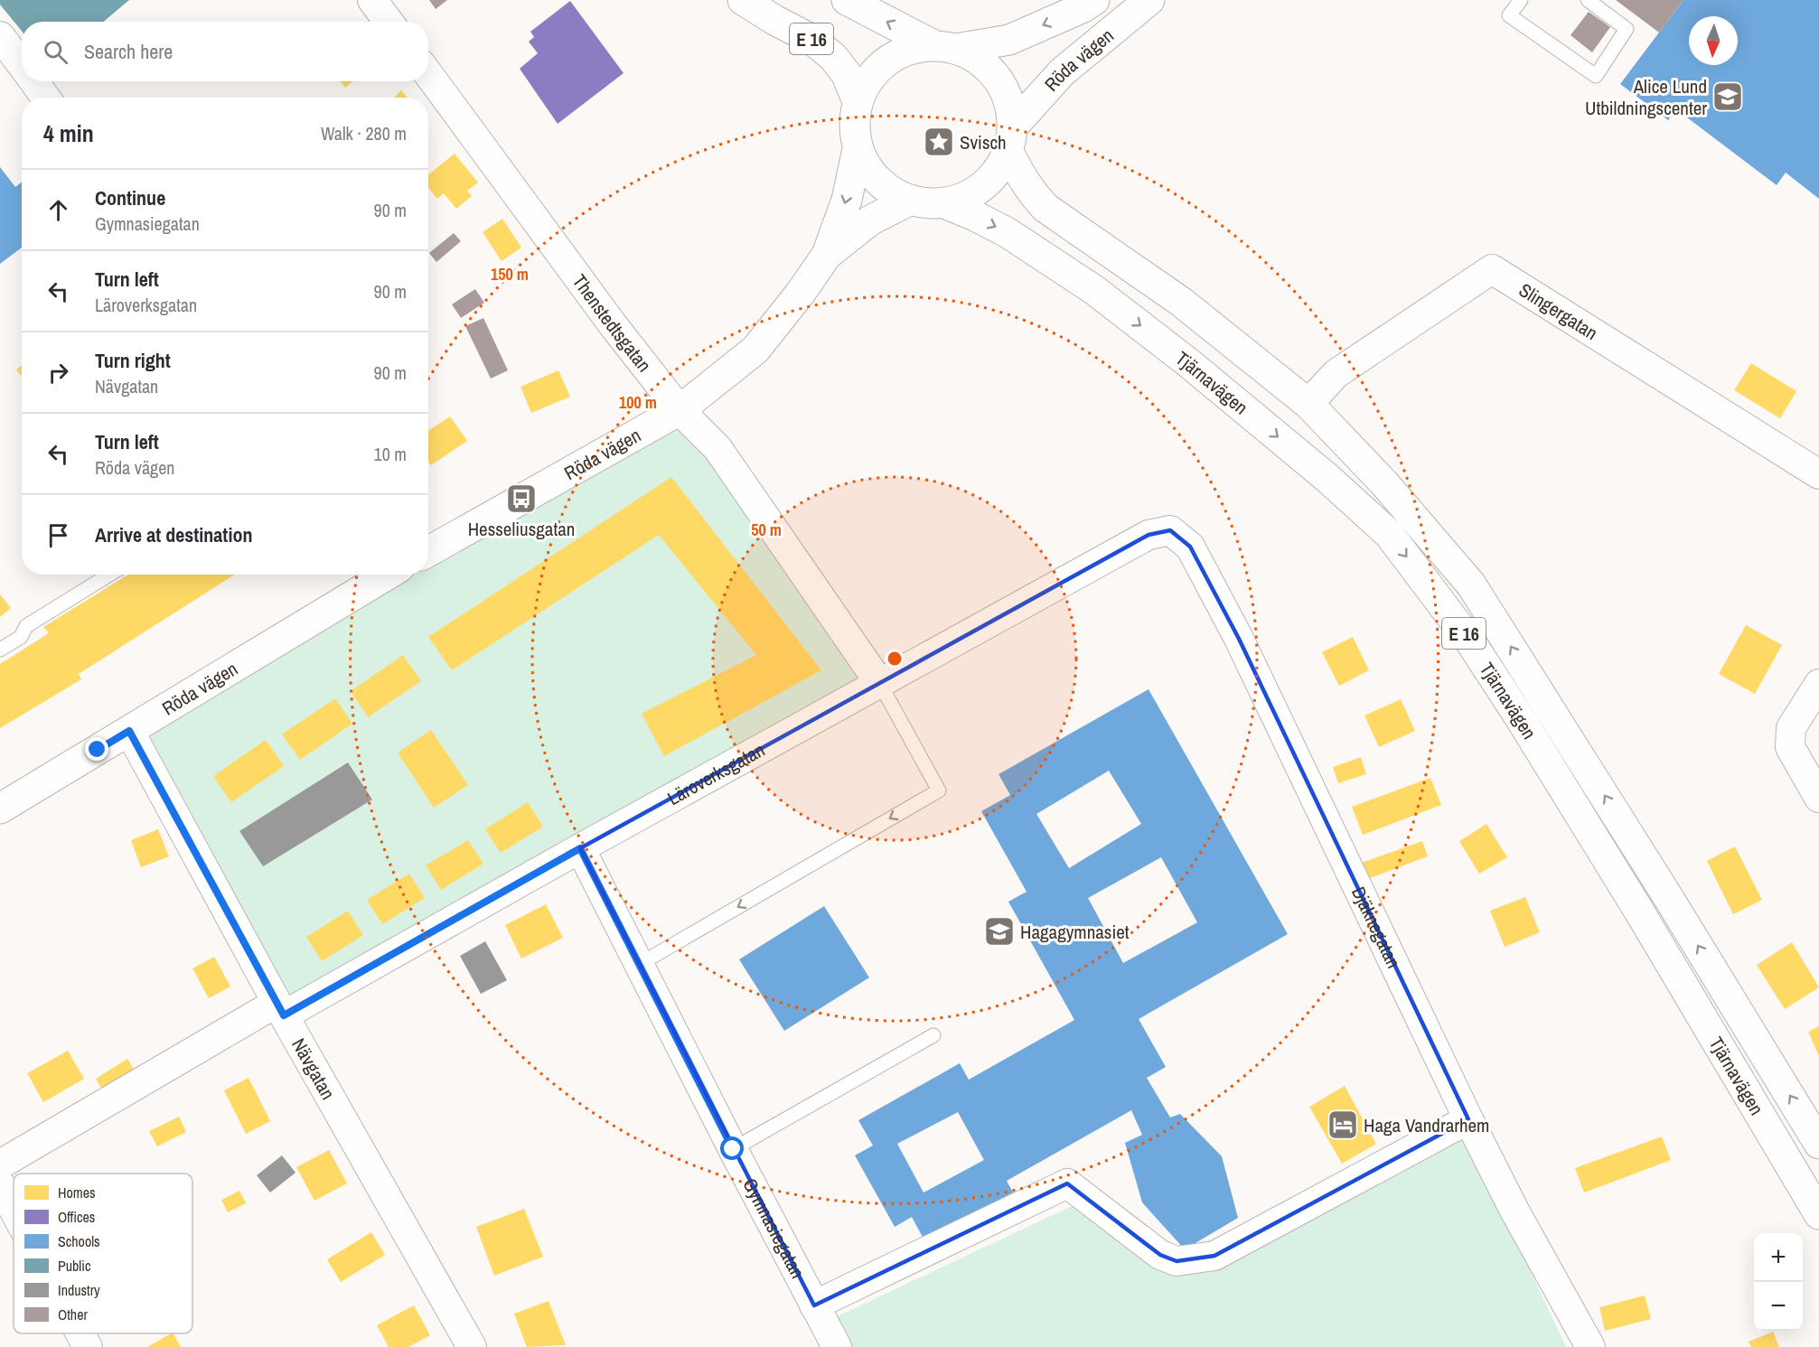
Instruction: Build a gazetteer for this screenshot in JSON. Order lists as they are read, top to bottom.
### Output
{
  "streets": {
    "main road": ["E 16", "Röda vägen", "Tjärnavägen"],
    "street": [
      "Slingergatan",
      "Thenstedtsgatan",
      "Läroverksgatan",
      "Djäknegatan",
      "Nävgatan",
      "Gymnasiegatan"
    ]
  },
  "crossings": [
    ["E 16", "Röda vägen"],
    ["E 16", "Tjärnavägen"],
    ["Röda vägen", "Thenstedtsgatan"],
    ["Röda vägen", "Tjärnavägen"],
    ["Röda vägen", "Nävgatan"],
    ["Slingergatan", "Tjärnavägen"],
    ["Thenstedtsgatan", "Läroverksgatan"],
    ["Läroverksgatan", "Djäknegatan"],
    ["Läroverksgatan", "Nävgatan"],
    ["Läroverksgatan", "Gymnasiegatan"]
  ],
  "places": {
    "school or university": ["Alice Lund Utbildningscenter", "Hagagymnasiet"],
    "place": ["Svisch"],
    "bus stop": ["Hesseliusgatan"],
    "hotel": ["Haga Vandrarhem"]
  },
  "legend": [
    "Homes",
    "Offices",
    "Schools",
    "Public",
    "Industry",
    "Other"
  ],
  "north": "bottom",
  "page": {
    "search": "Search here",
    "heading": ["4 min", "Walk · 280 m"],
    "list": [
      ["Continue", "Gymnasiegatan", "90 m"],
      ["Turn left", "Läroverksgatan", "90 m"],
      ["Turn right", "Nävgatan", "90 m"],
      ["Turn left", "Röda vägen", "10 m"],
      "Arrive at destination"
    ],
    "map_buttons": ["+", "−"]
  },
  "rings": ["150 m", "100 m", "50 m"]
}
